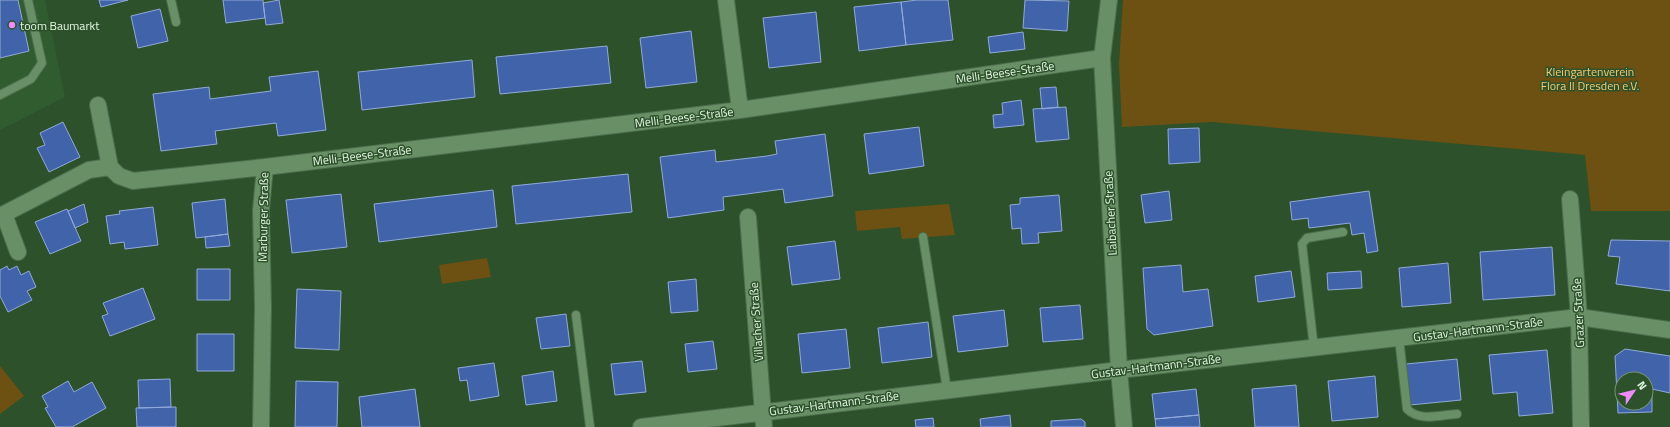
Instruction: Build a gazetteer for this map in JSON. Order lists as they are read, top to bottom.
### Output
{
  "streets": {
    "street": [
      "Melli-Beese-Straße",
      "Laibacher Straße",
      "Marburger Straße",
      "Grazer Straße",
      "Villacher Straße",
      "Gustav-Hartmann-Straße"
    ]
  },
  "crossings": [
    ["Melli-Beese-Straße", "Laibacher Straße"],
    ["Melli-Beese-Straße", "Marburger Straße"],
    ["Laibacher Straße", "Gustav-Hartmann-Straße"],
    ["Grazer Straße", "Gustav-Hartmann-Straße"],
    ["Villacher Straße", "Gustav-Hartmann-Straße"]
  ],
  "parks": ["Kleingartenverein Flora II Dresden e.V."],
  "places": ["toom Baumarkt"],
  "north": "top right"
}
